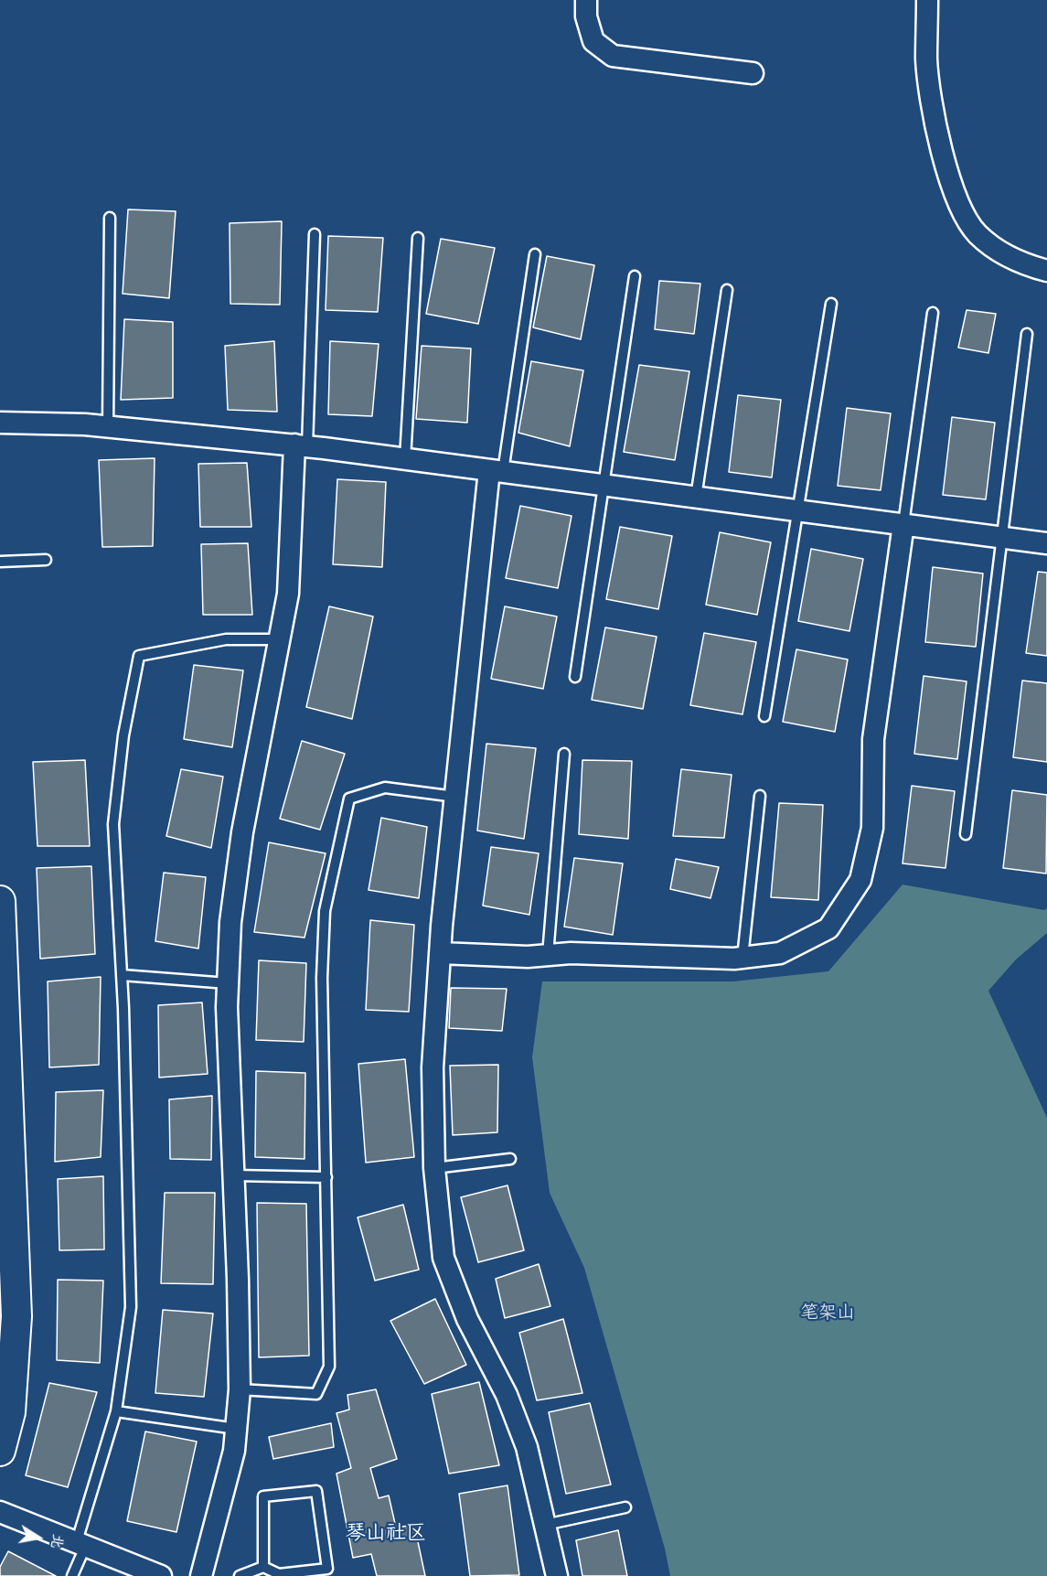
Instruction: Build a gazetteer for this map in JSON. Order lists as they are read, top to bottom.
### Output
{
  "districts": ["琴山社区"],
  "parks": ["笔架山"],
  "north": "right"
}
